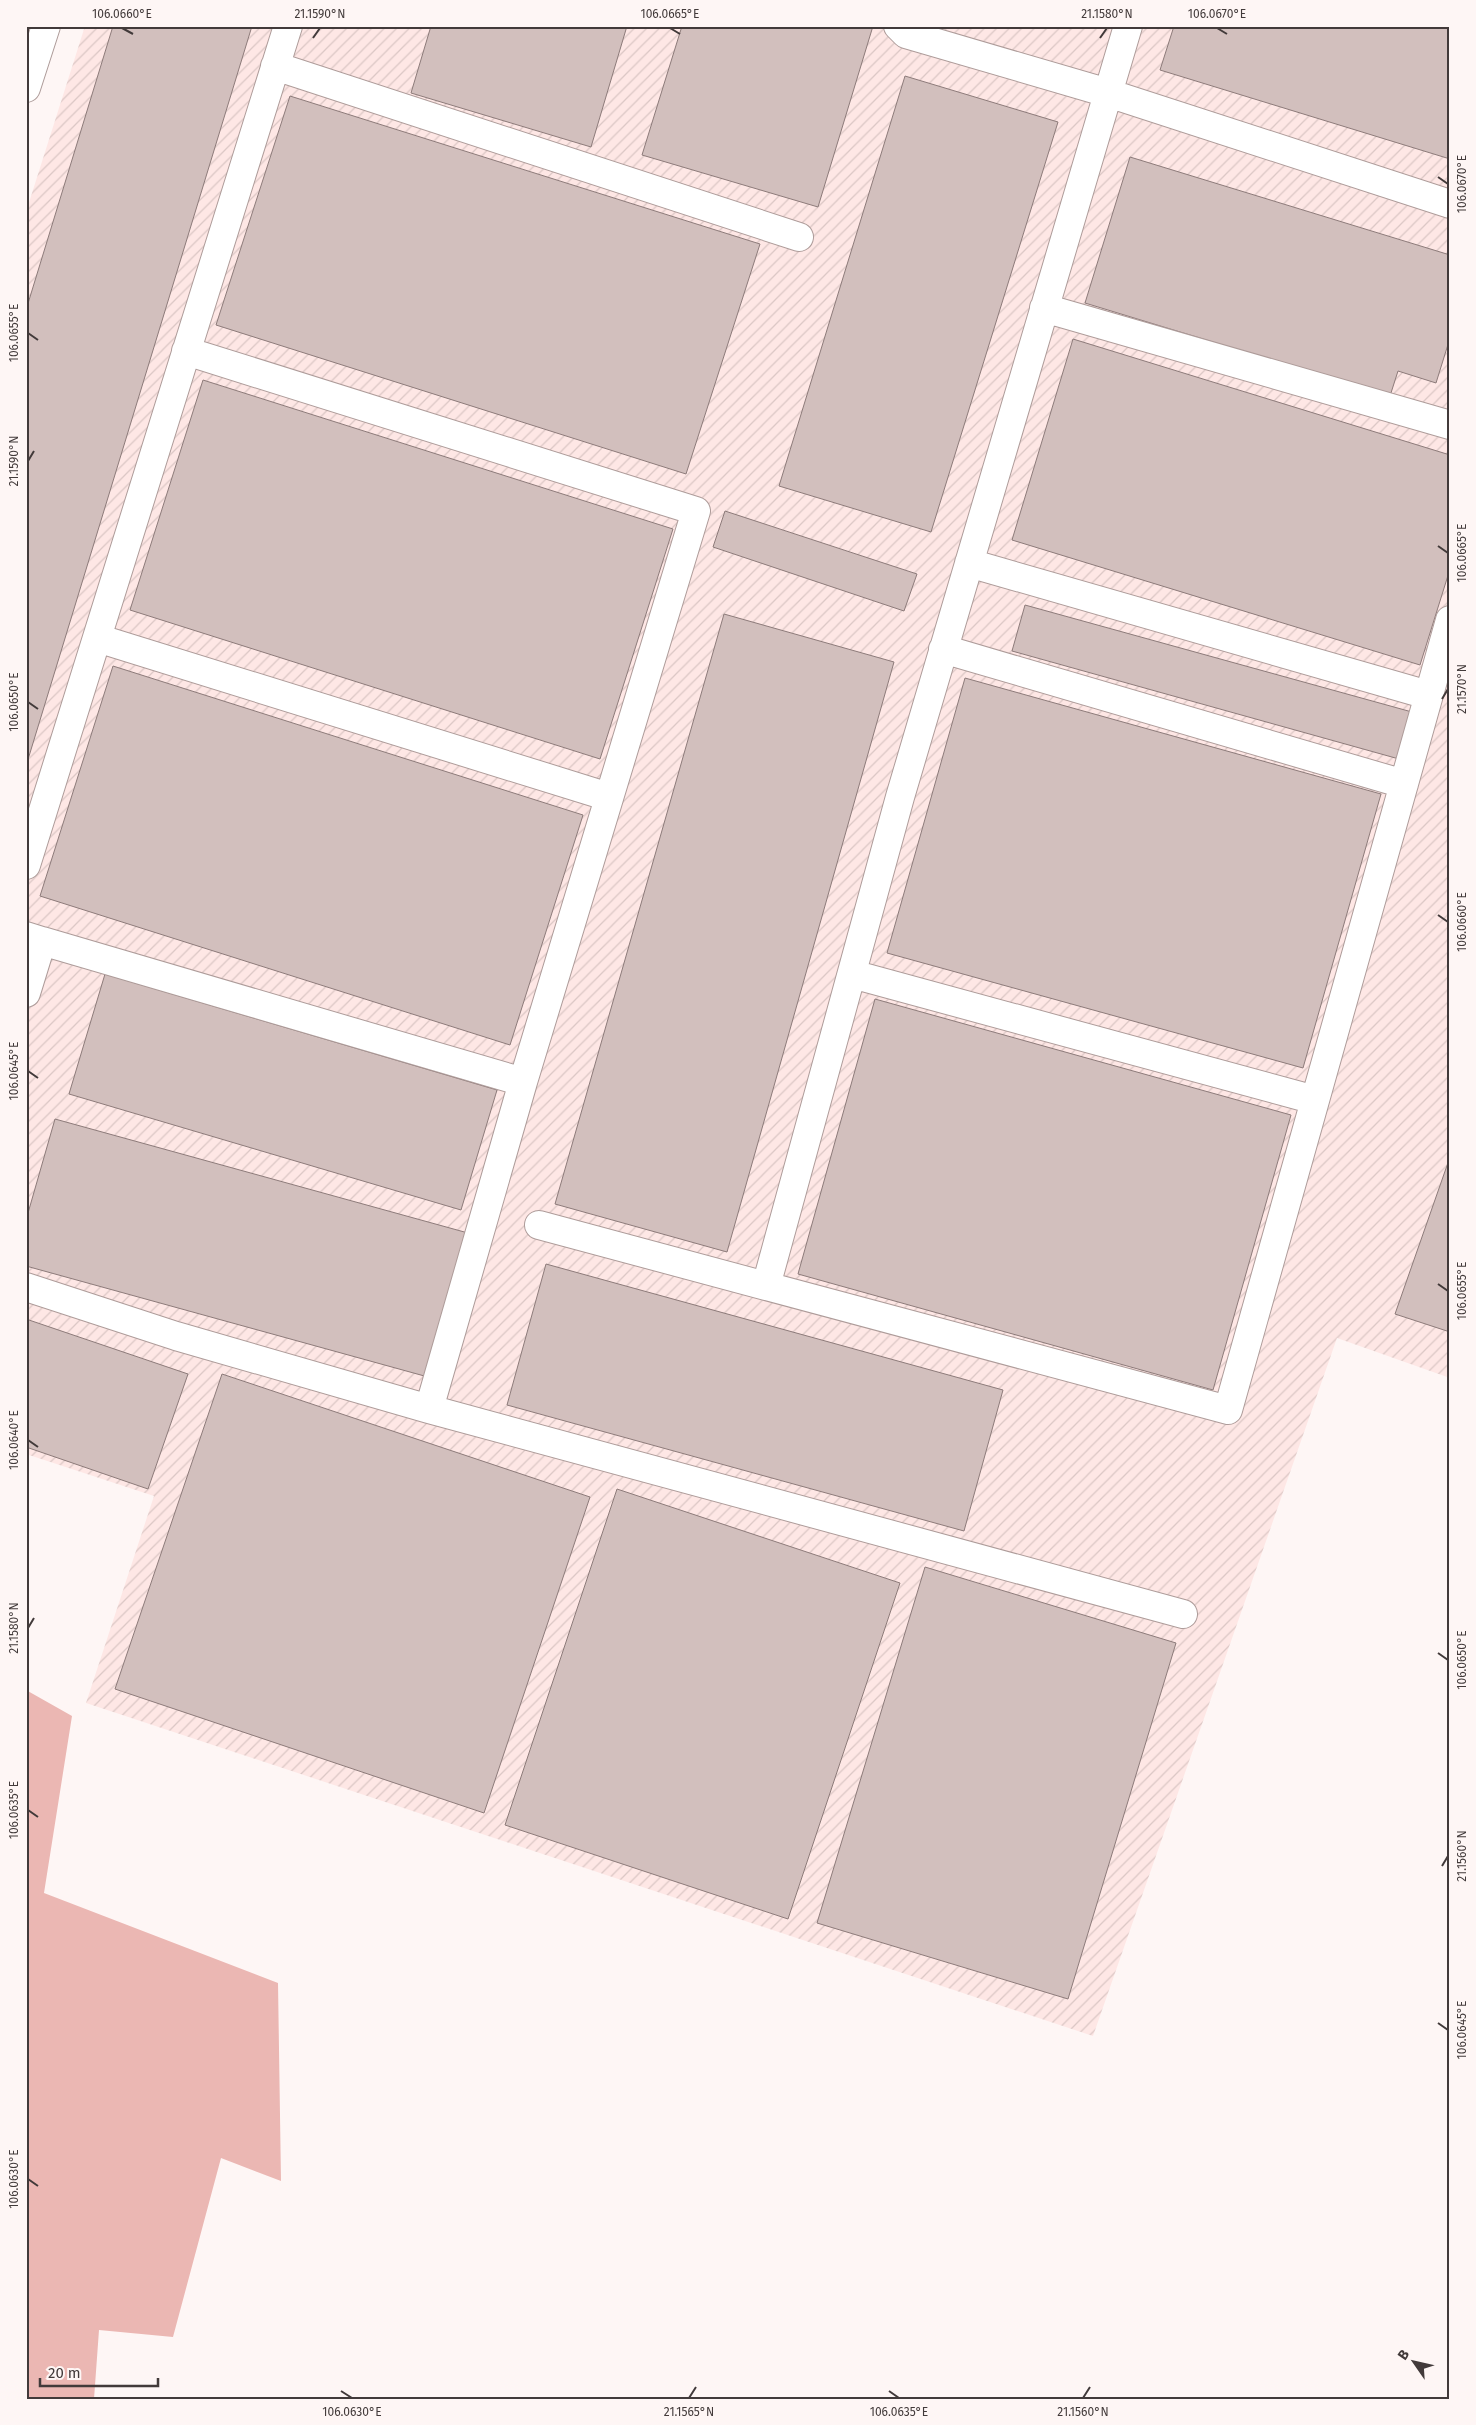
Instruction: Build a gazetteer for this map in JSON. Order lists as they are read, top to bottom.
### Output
{
  "scale_bar": "20 m",
  "north": "top left",
  "coordinates": [
    "106.0660°E",
    "21.1590°N",
    "106.0665°E",
    "21.1580°N",
    "106.0670°E",
    "106.0655°E",
    "21.1570°N",
    "106.0650°E",
    "106.0645°E",
    "106.0640°E",
    "106.0635°E",
    "21.1560°N",
    "106.0630°E",
    "21.1565°N"
  ]
}
